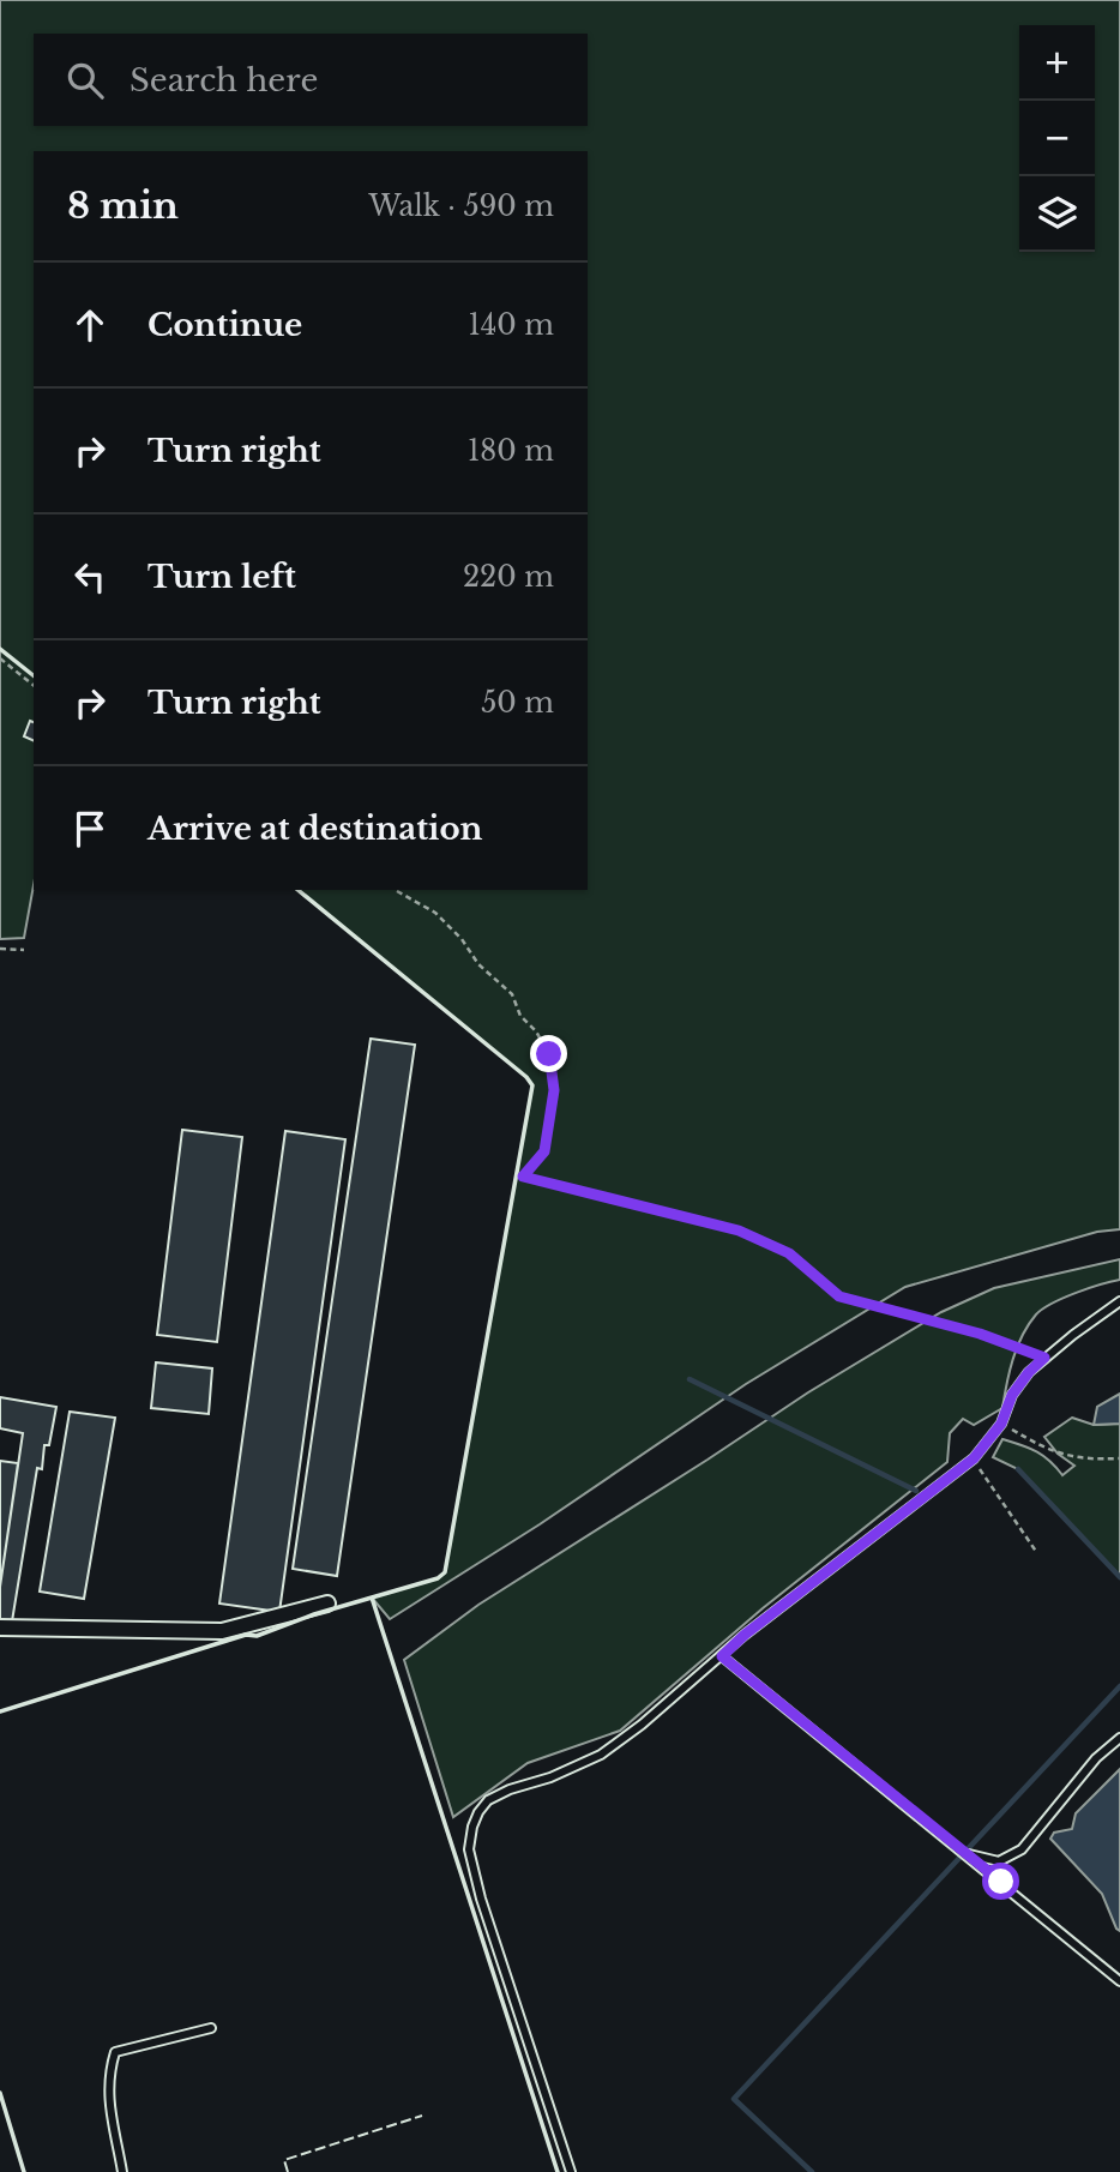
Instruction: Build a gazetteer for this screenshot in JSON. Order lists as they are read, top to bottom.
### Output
{
  "page": {
    "map_buttons": ["+", "−"],
    "search": "Search here",
    "heading": ["8 min", "Walk · 590 m"],
    "list": [
      ["Continue", "140 m"],
      ["Turn right", "180 m"],
      ["Turn left", "220 m"],
      ["Turn right", "50 m"],
      "Arrive at destination"
    ]
  }
}
